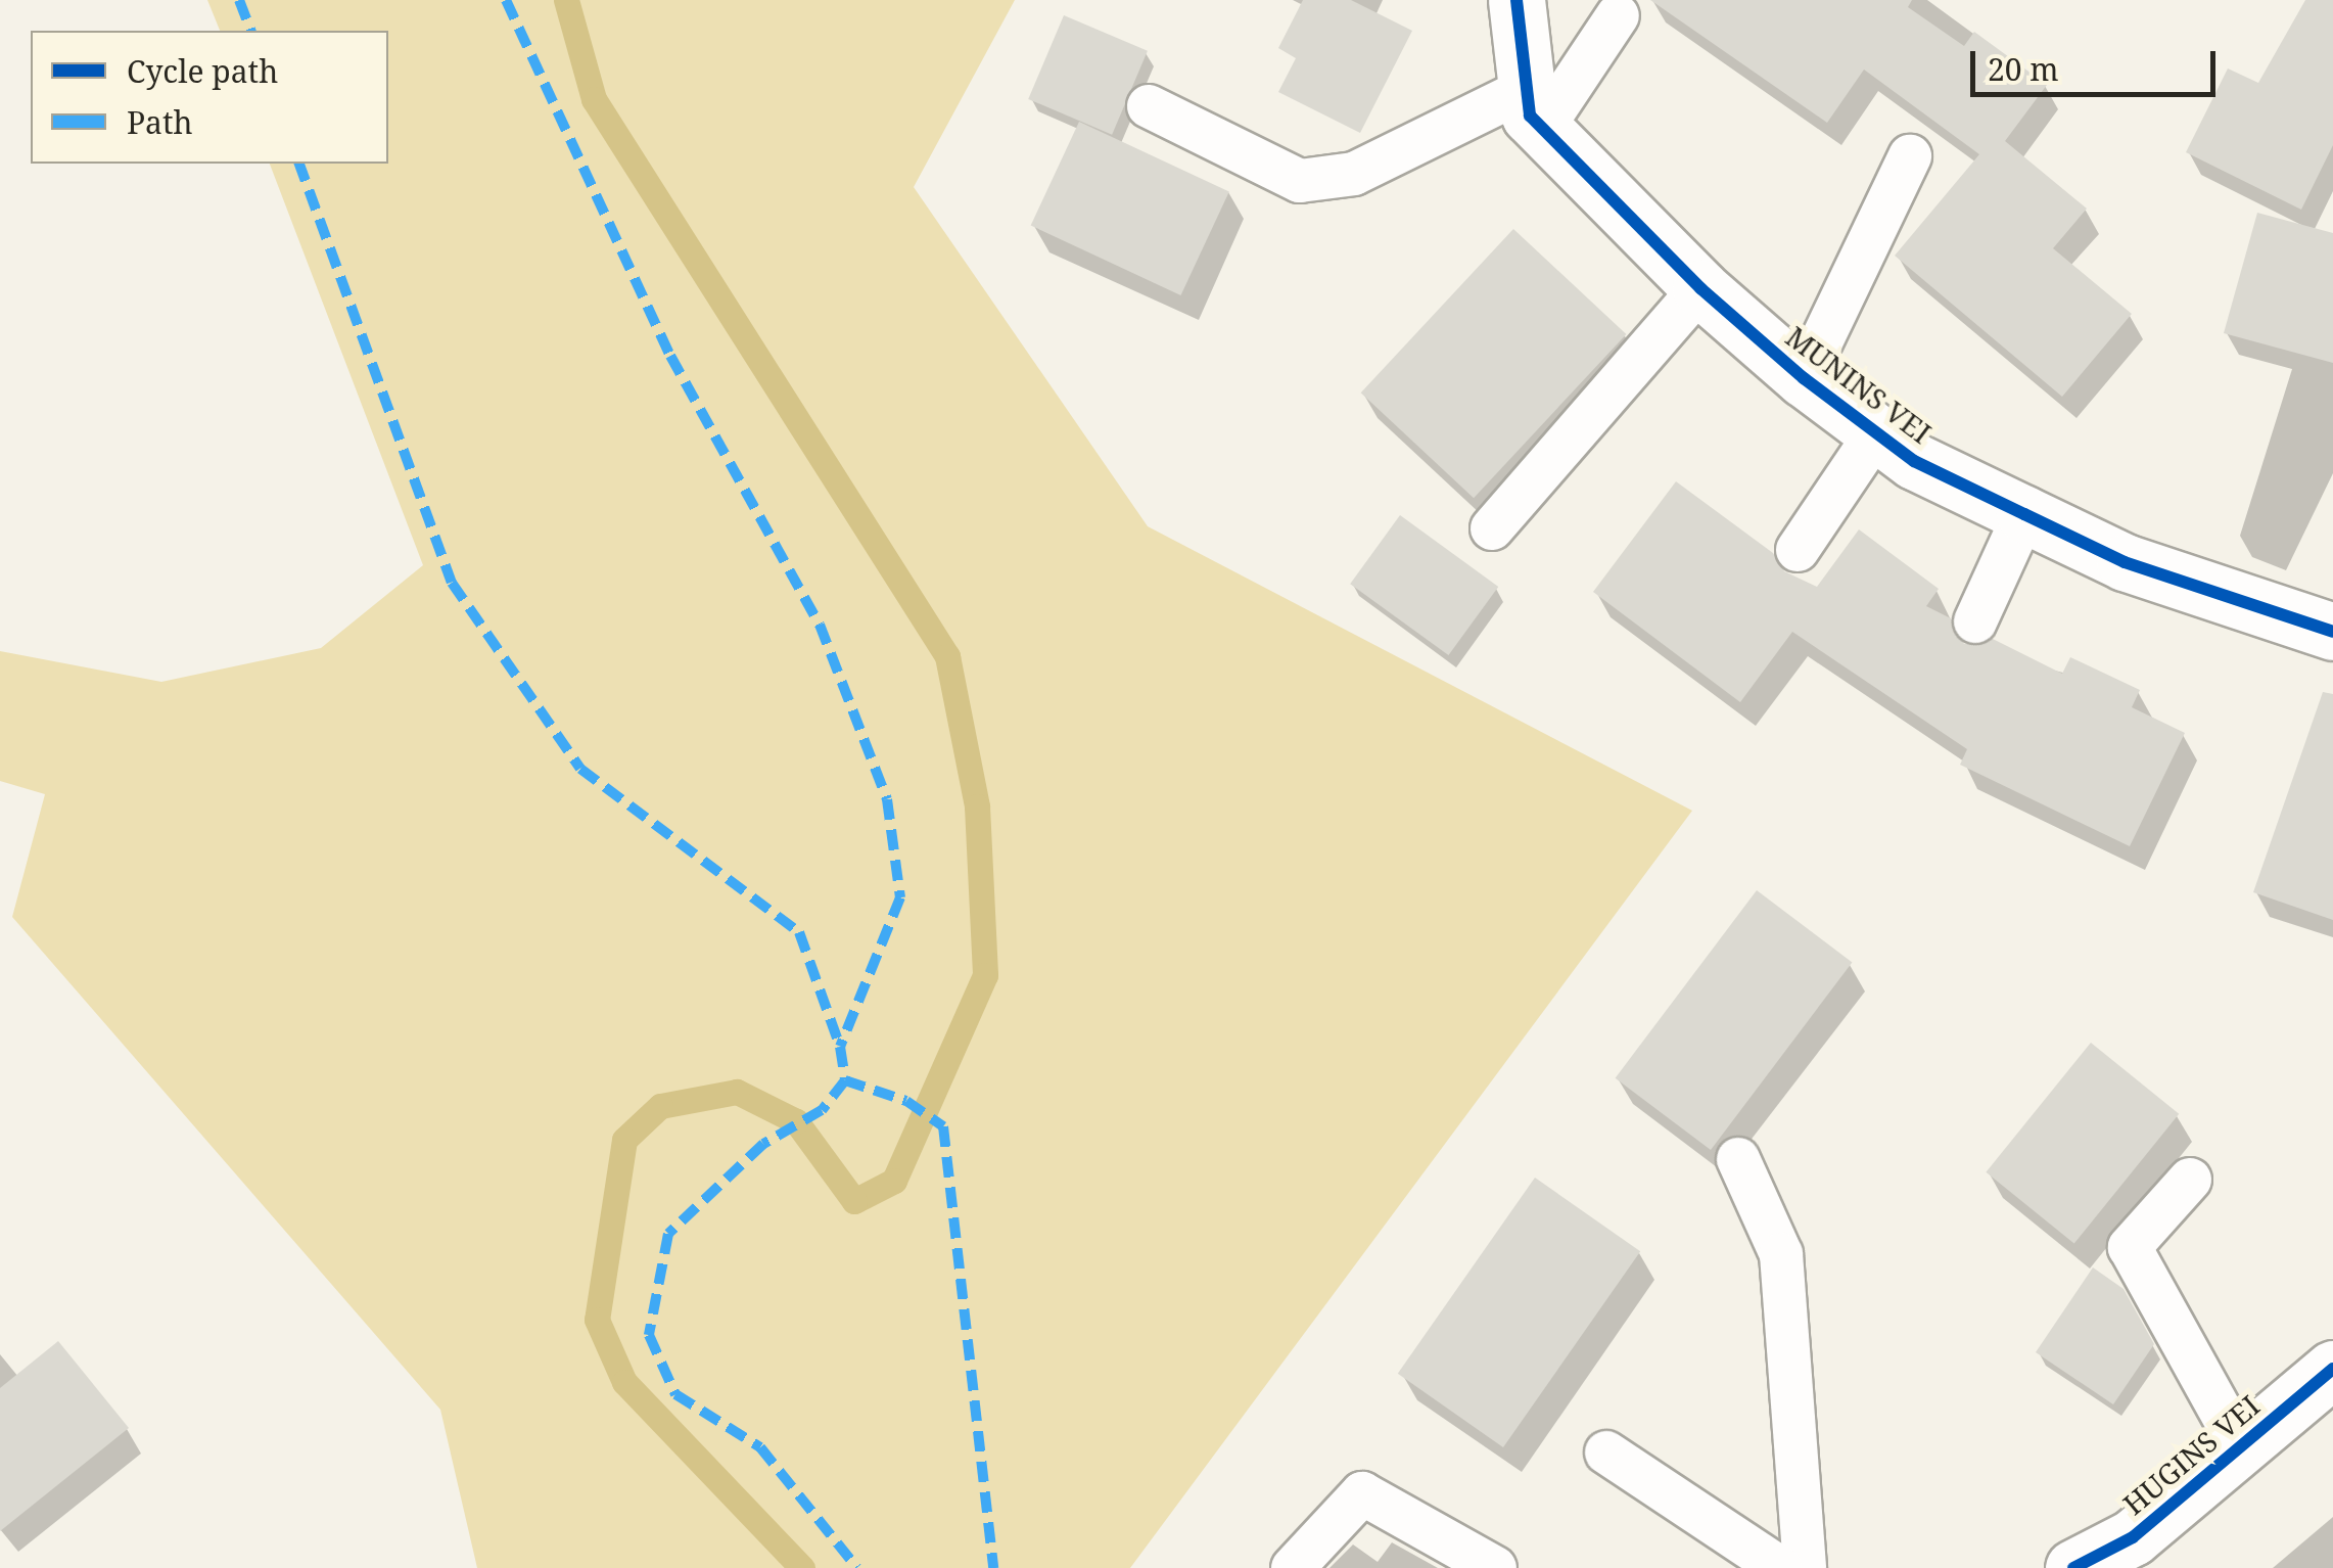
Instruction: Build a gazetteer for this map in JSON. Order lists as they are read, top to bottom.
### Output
{
  "streets": {
    "street": ["MUNINS VEI", "HUGINS VEI"]
  },
  "legend": ["Cycle path", "Path"],
  "scale_bar": "20 m"
}
